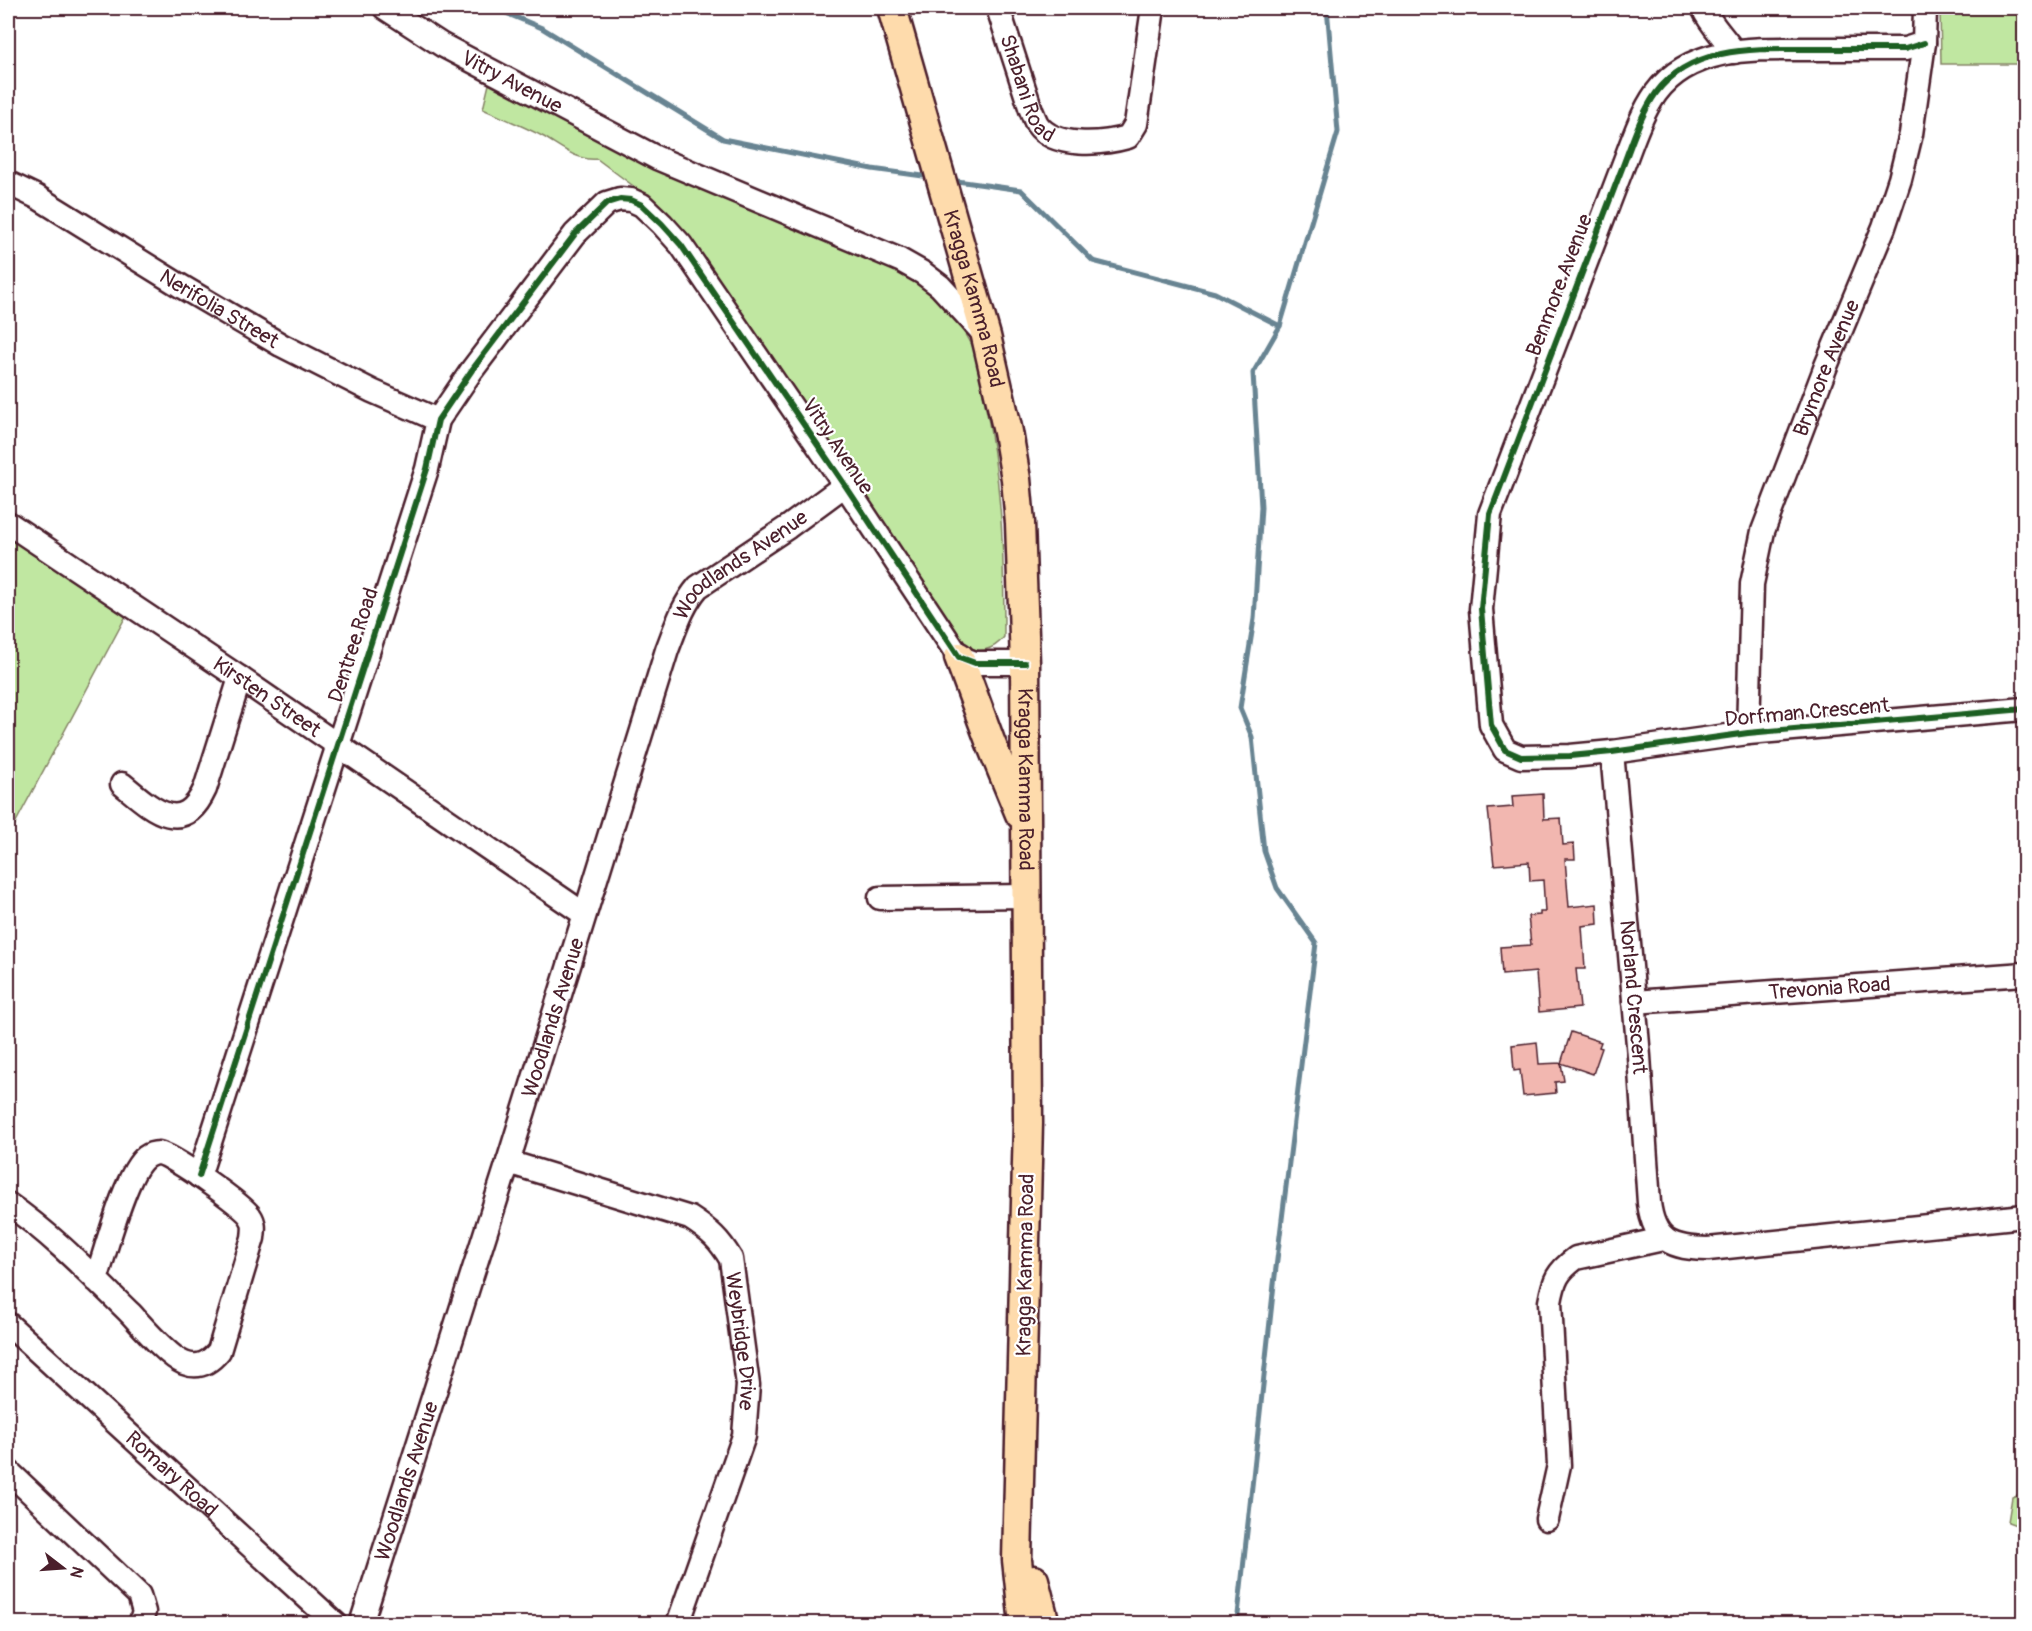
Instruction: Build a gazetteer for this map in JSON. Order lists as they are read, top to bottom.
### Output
{
  "streets": {
    "main road": ["Kragga Kamma Road"],
    "street": [
      "Vitry Avenue",
      "Shabani Road",
      "Benmore Avenue",
      "Nerifolia Street",
      "Brymore Avenue",
      "Woodlands Avenue",
      "Dentree Road",
      "Kirsten Street",
      "Dorfman Crescent",
      "Trevonia Road",
      "Norland Crescent",
      "Weybridge Drive",
      "Romary Road"
    ]
  },
  "crossings": [
    ["Vitry Avenue", "Kragga Kamma Road"],
    ["Vitry Avenue", "Woodlands Avenue"],
    ["Vitry Avenue", "Dentree Road"],
    ["Benmore Avenue", "Brymore Avenue"],
    ["Benmore Avenue", "Dorfman Crescent"],
    ["Nerifolia Street", "Dentree Road"],
    ["Brymore Avenue", "Dorfman Crescent"],
    ["Woodlands Avenue", "Kirsten Street"],
    ["Woodlands Avenue", "Weybridge Drive"],
    ["Dentree Road", "Kirsten Street"],
    ["Dorfman Crescent", "Norland Crescent"],
    ["Trevonia Road", "Norland Crescent"]
  ],
  "north": "right"
}
